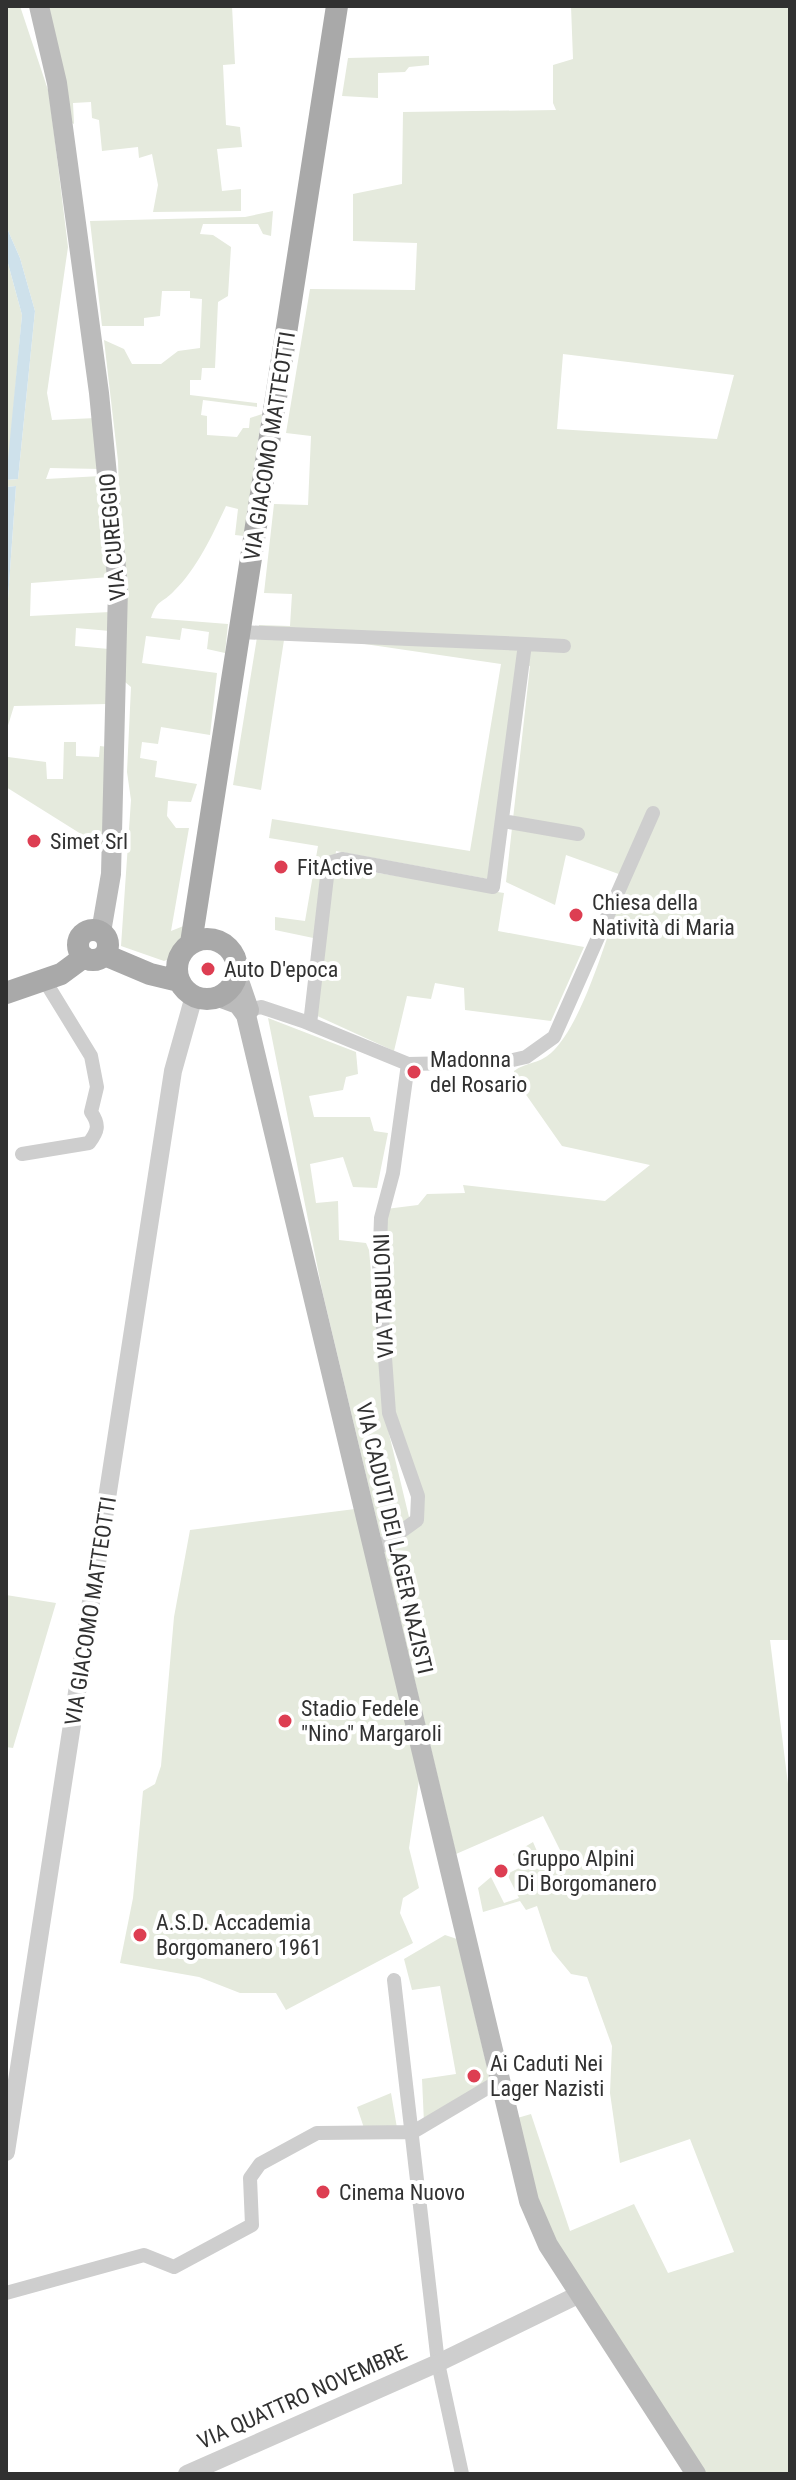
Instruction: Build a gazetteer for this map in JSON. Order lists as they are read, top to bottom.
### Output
{
  "streets": {
    "main road": ["VIA GIACOMO MATTEOTTI", "VIA CUREGGIO", "VIA CADUTI DEI LAGER NAZISTI"],
    "street": ["VIA TABULONI", "VIA QUATTRO NOVEMBRE"]
  },
  "crossings": [
    ["VIA GIACOMO MATTEOTTI", "VIA CADUTI DEI LAGER NAZISTI"],
    ["VIA TABULONI", "VIA CADUTI DEI LAGER NAZISTI"],
    ["VIA CADUTI DEI LAGER NAZISTI", "VIA QUATTRO NOVEMBRE"]
  ],
  "places": [
    "Simet Srl",
    "FitActive",
    "Chiesa della Natività di Maria",
    "Auto D'epoca",
    "Madonna del Rosario",
    "Stadio Fedele \"Nino\" Margaroli",
    "Gruppo Alpini Di Borgomanero",
    "A.S.D. Accademia Borgomanero 1961",
    "Ai Caduti Nei Lager Nazisti",
    "Cinema Nuovo"
  ]
}
